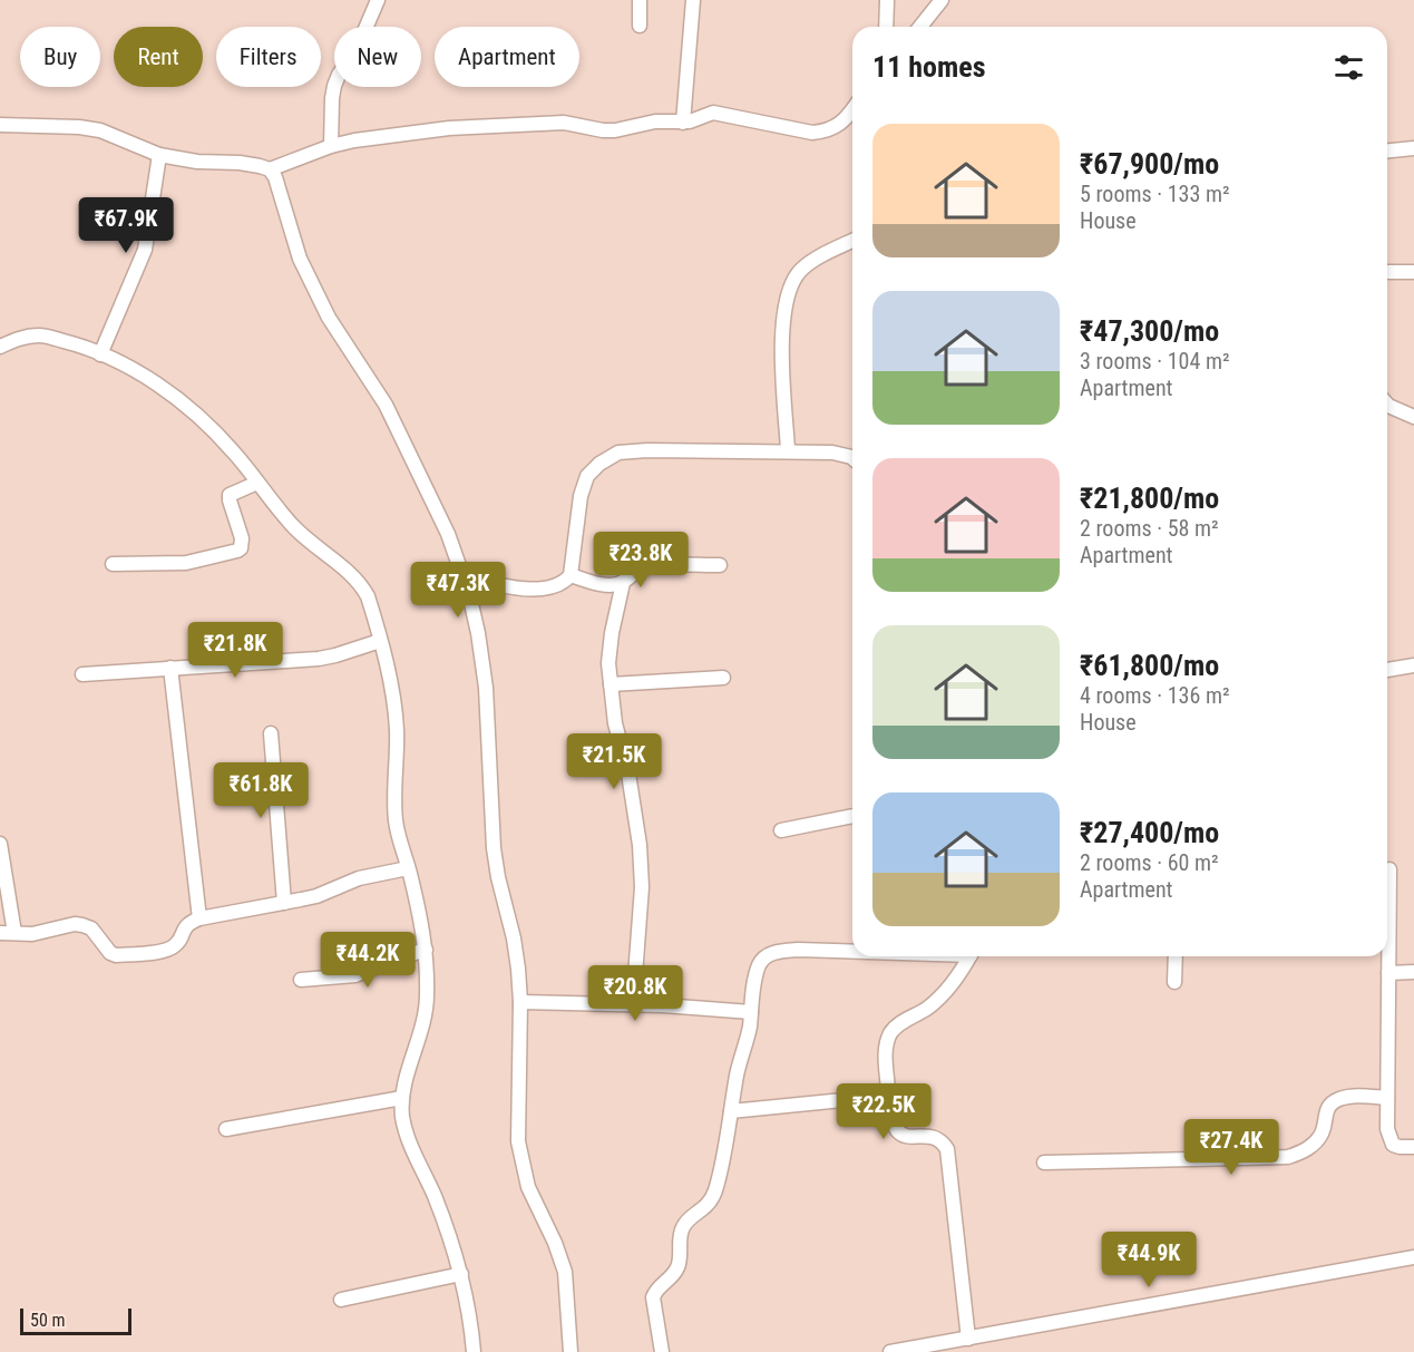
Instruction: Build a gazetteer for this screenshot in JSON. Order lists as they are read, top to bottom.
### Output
{
  "scale_bar": "50 m",
  "page": {
    "chip": [
      "Buy",
      "Rent",
      "Filters",
      "New",
      "Apartment"
    ],
    "heading": "11 homes",
    "list": [
      {
        "name": "₹67,900/mo",
        "note": "5 rooms · 133 m² · House"
      },
      {
        "name": "₹47,300/mo",
        "note": "3 rooms · 104 m² · Apartment"
      },
      {
        "name": "₹21,800/mo",
        "note": "2 rooms · 58 m² · Apartment"
      },
      {
        "name": "₹61,800/mo",
        "note": "4 rooms · 136 m² · House"
      },
      {
        "name": "₹27,400/mo",
        "note": "2 rooms · 60 m² · Apartment"
      }
    ],
    "price": [
      "₹67.9K",
      "₹23.8K",
      "₹47.3K",
      "₹21.8K",
      "₹21.5K",
      "₹61.8K",
      "₹44.2K",
      "₹20.8K",
      "₹22.5K",
      "₹27.4K",
      "₹44.9K"
    ],
    "scale": "50 m"
  }
}
